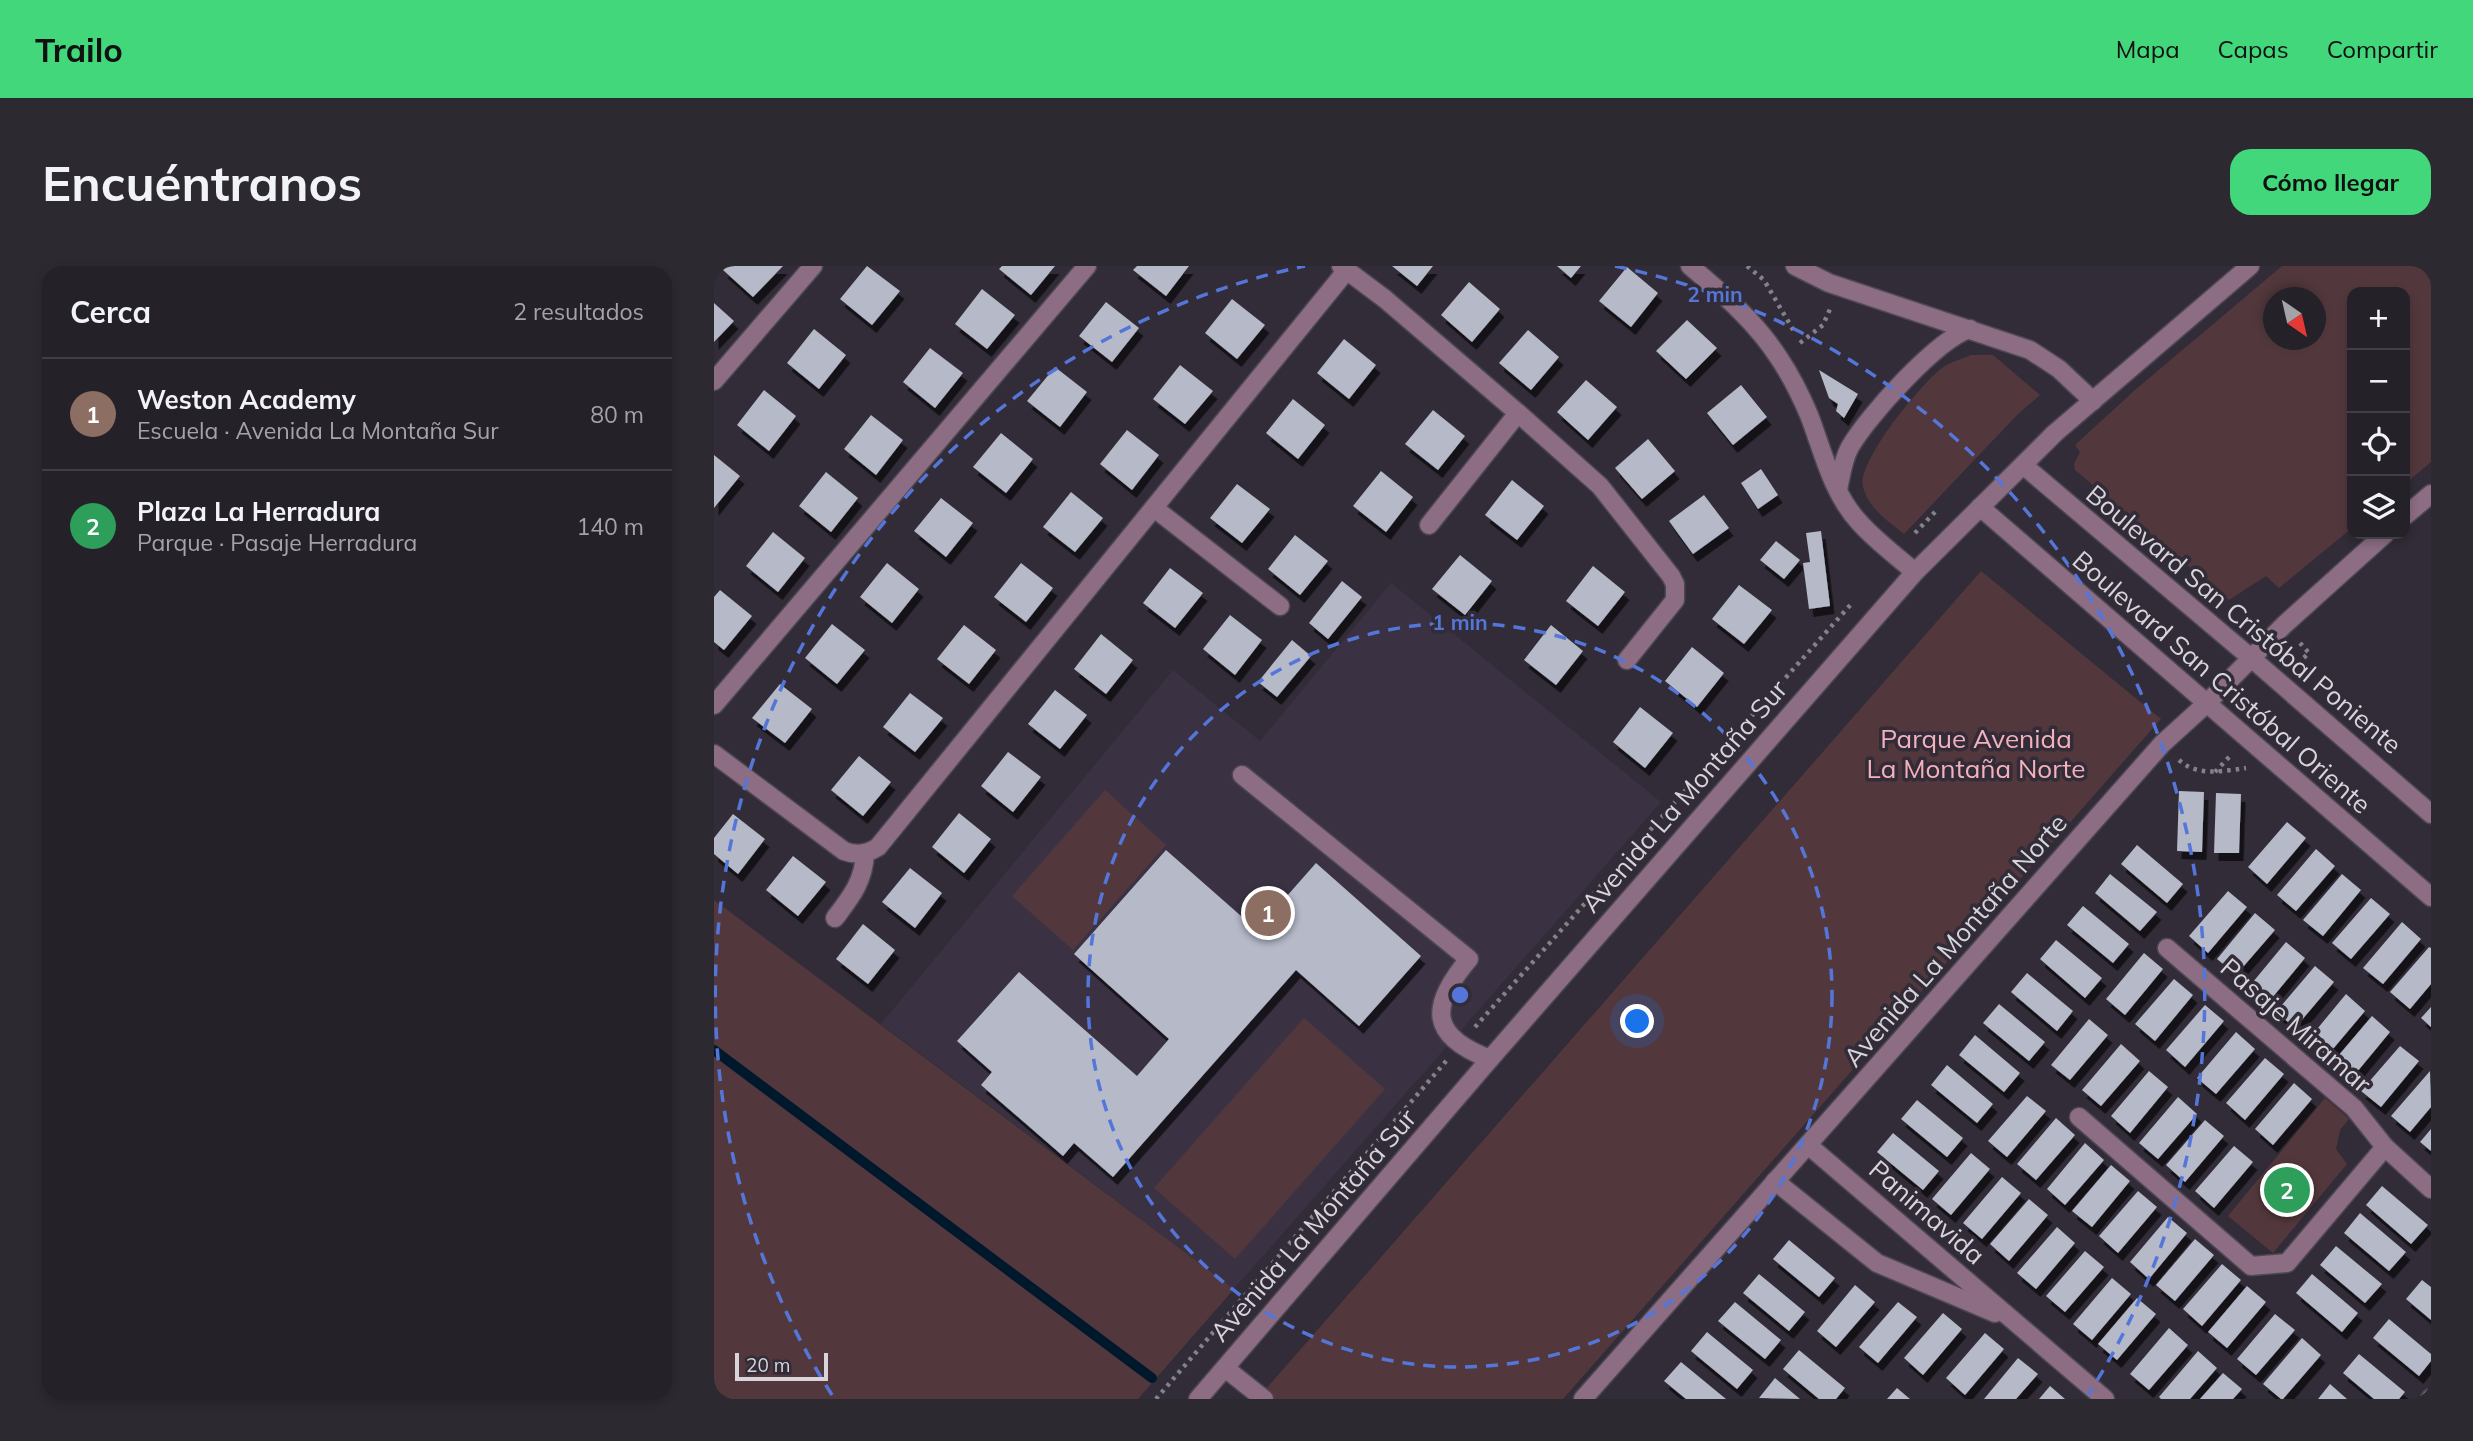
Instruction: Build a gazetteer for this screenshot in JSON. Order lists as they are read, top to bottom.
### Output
{
  "streets": {
    "street": [
      "Boulevard San Cristóbal Poniente",
      "Boulevard San Cristóbal Oriente",
      "Avenida La Montaña Sur",
      "Avenida La Montaña Norte",
      "Pasaje Miramar",
      "Panimavida"
    ]
  },
  "crossings": [
    ["Boulevard San Cristóbal Poniente", "Avenida La Montaña Sur"],
    ["Boulevard San Cristóbal Poniente", "Avenida La Montaña Norte"],
    ["Boulevard San Cristóbal Oriente", "Avenida La Montaña Sur"],
    ["Boulevard San Cristóbal Oriente", "Avenida La Montaña Norte"],
    ["Avenida La Montaña Norte", "Panimavida"]
  ],
  "parks": ["Parque Avenida La Montaña Norte"],
  "scale_bar": "20 m",
  "north": "bottom right",
  "page": {
    "header": "Trailo",
    "nav": ["Mapa", "Capas", "Compartir"],
    "buttons": "Cómo llegar",
    "title": "Encuéntranos",
    "heading": ["Cerca", "2 resultados"],
    "map_buttons": ["+", "−"],
    "list": [
      {
        "mark": "1",
        "name": "Weston Academy",
        "note": "Escuela · Avenida La Montaña Sur",
        "value": "80 m"
      },
      {
        "mark": "2",
        "name": "Plaza La Herradura",
        "note": "Parque · Pasaje Herradura",
        "value": "140 m"
      }
    ],
    "pins": ["1", "2"],
    "scale": "20 m"
  },
  "rings": ["2 min", "1 min"]
}
